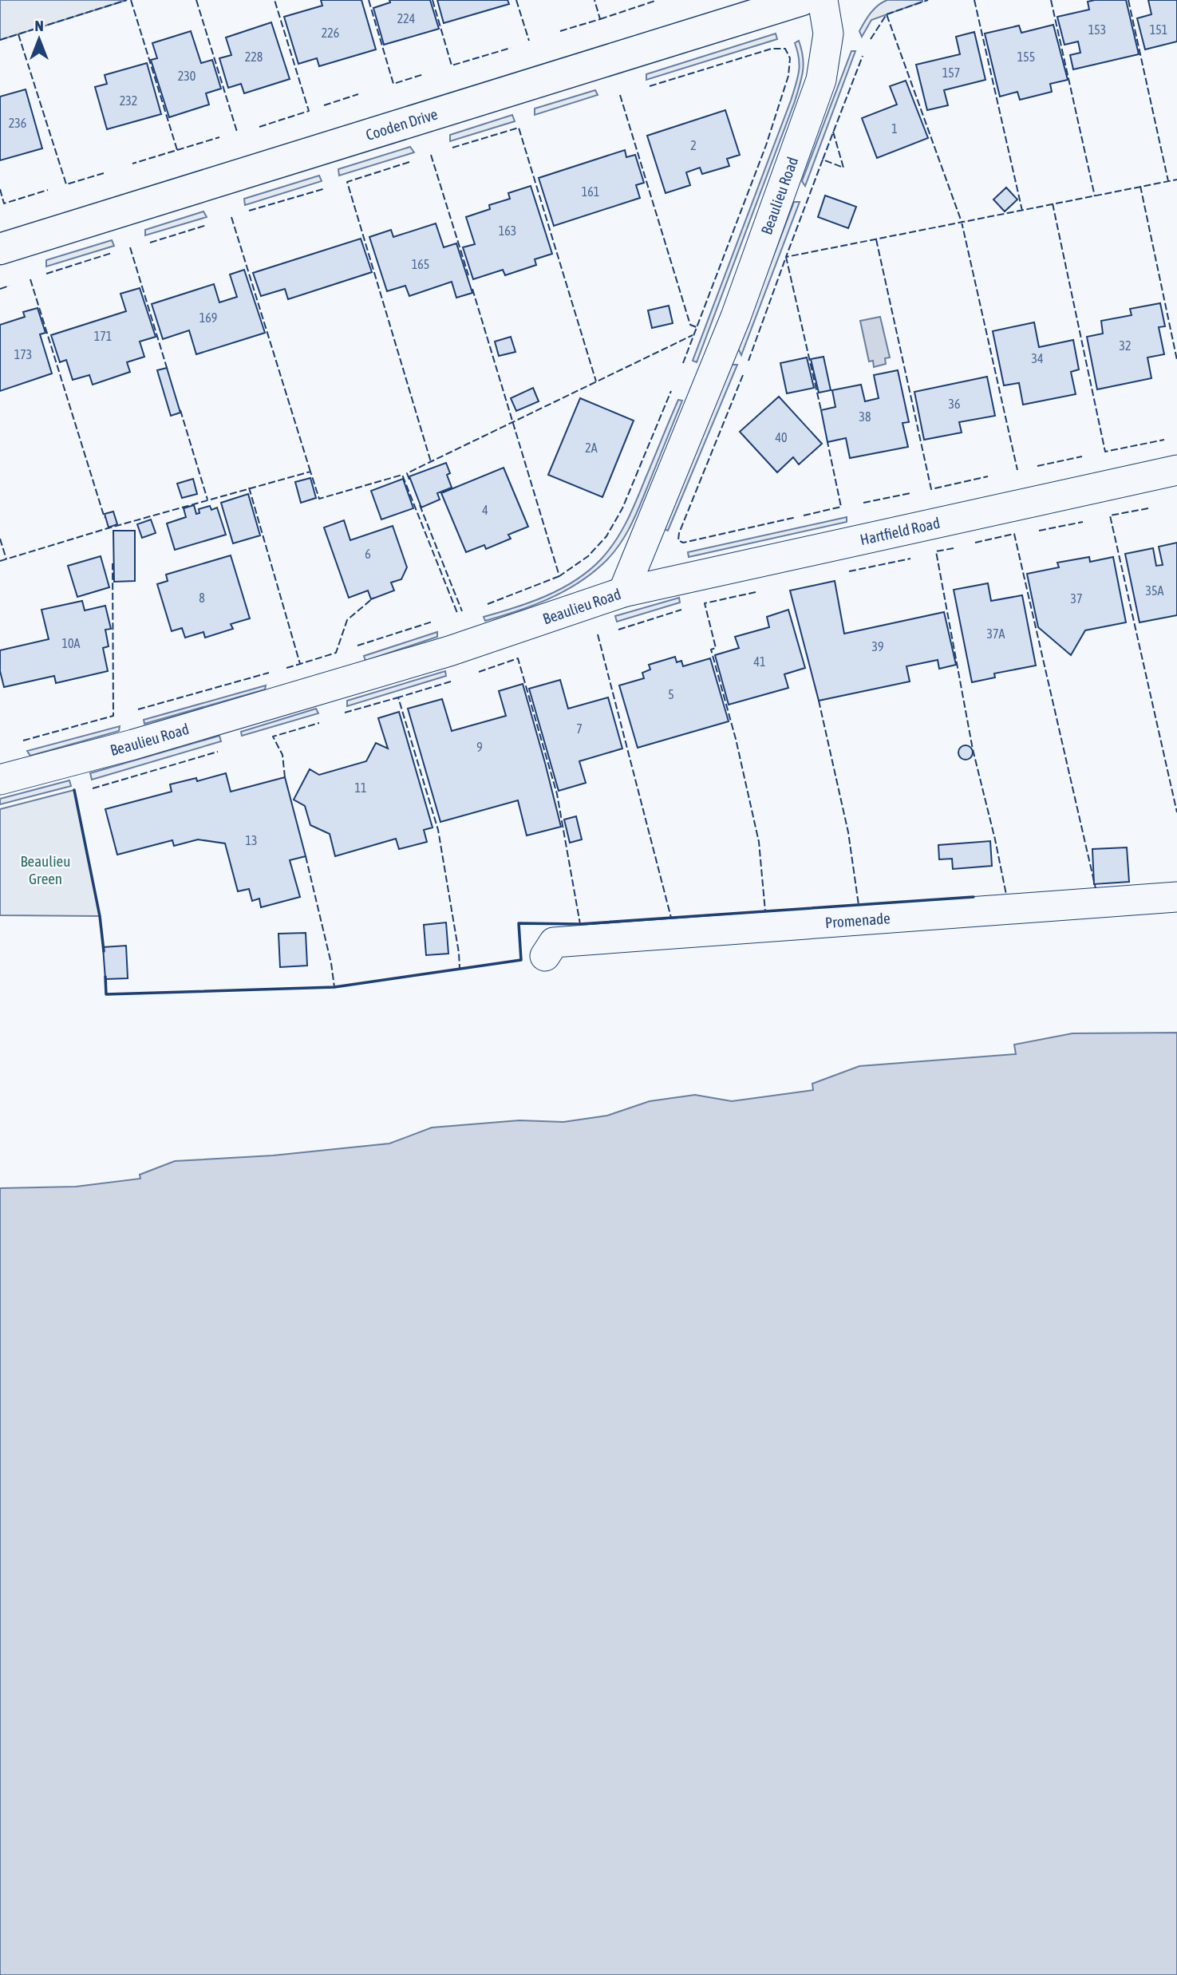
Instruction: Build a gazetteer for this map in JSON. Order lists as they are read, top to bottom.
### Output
{
  "streets": {
    "main road": ["Cooden Drive"],
    "street": ["Beaulieu Road", "Hartfield Road", "Promenade"]
  },
  "crossings": [
    ["Beaulieu Road", "Hartfield Road"]
  ],
  "parks": ["Beaulieu Green"],
  "house_numbers": [
    "224",
    "153",
    "151",
    "226",
    "228",
    "155",
    "157",
    "230",
    "232",
    "236",
    "1",
    "2",
    "161",
    "163",
    "165",
    "169",
    "171",
    "32",
    "173",
    "34",
    "36",
    "38",
    "40",
    "2A",
    "4",
    "6",
    "35A",
    "8",
    "37",
    "37A",
    "10A",
    "39",
    "41",
    "5",
    "7",
    "9",
    "11",
    "13"
  ],
  "north": "top"
}
